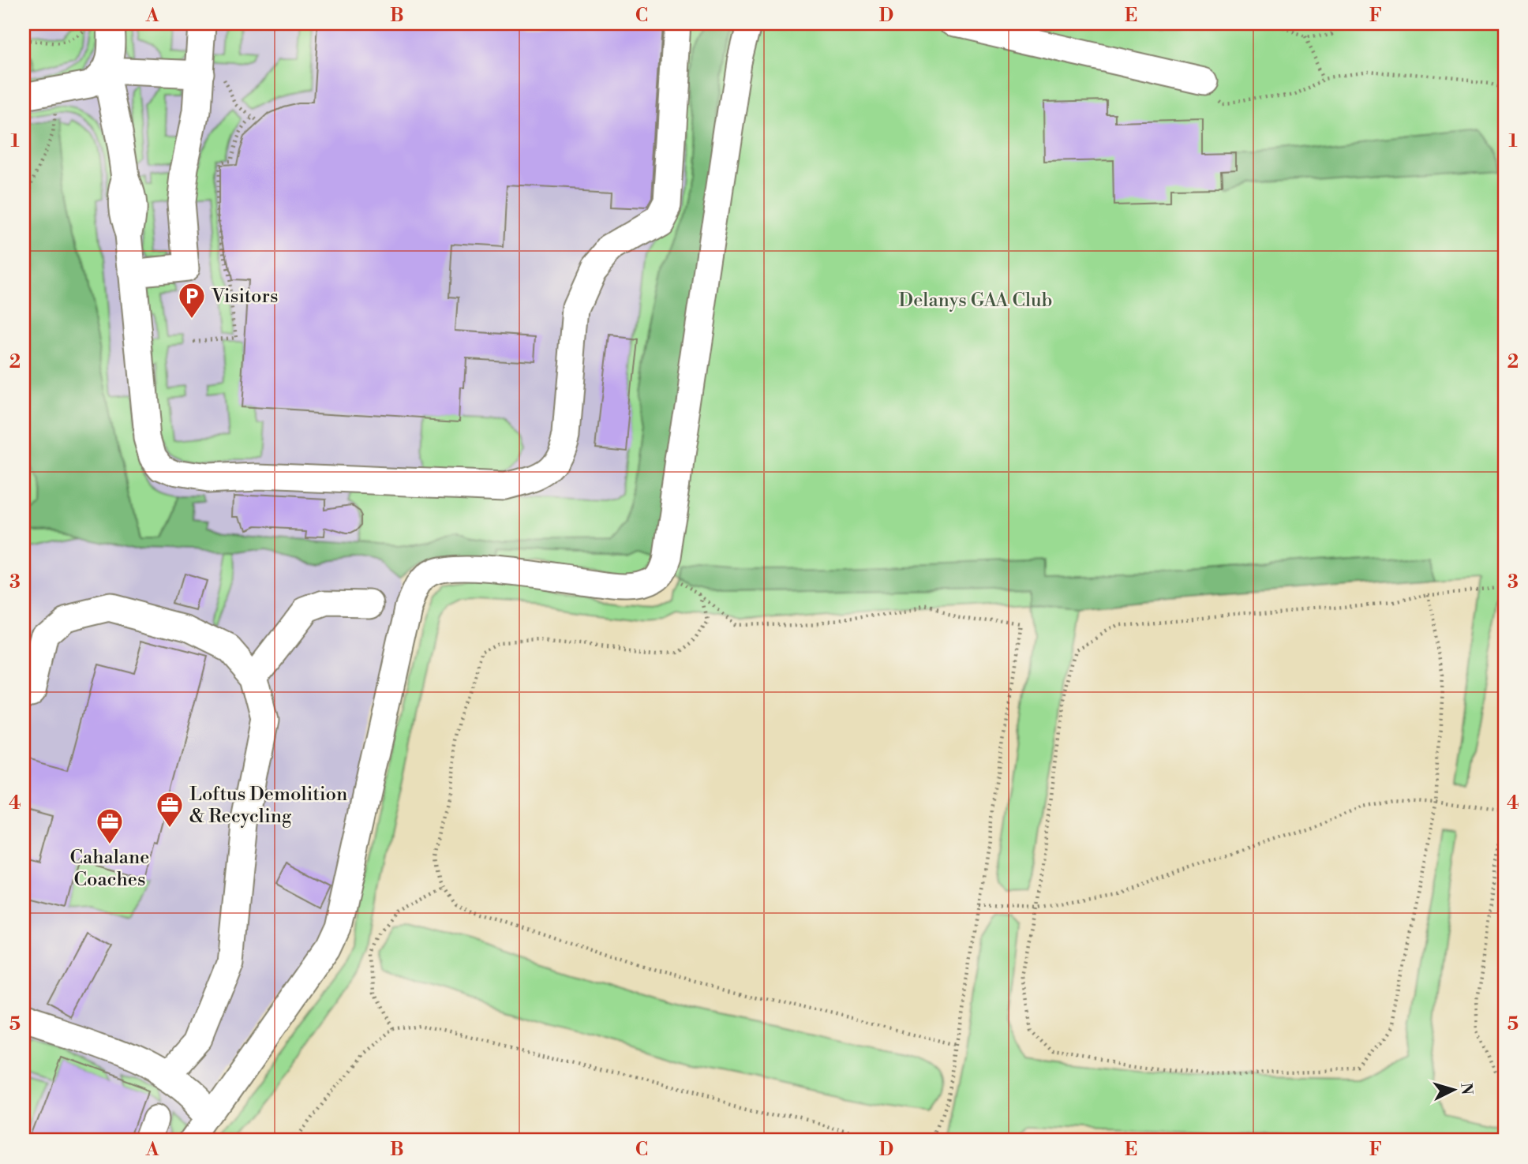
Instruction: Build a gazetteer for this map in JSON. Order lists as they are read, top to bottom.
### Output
{
  "parks": ["Delanys GAA Club"],
  "places": {
    "parking": ["Visitors"],
    "office": ["Loftus Demolition & Recycling", "Cahalane Coaches"]
  },
  "north": "right",
  "grid": {
    "columns": [
      "A",
      "B",
      "C",
      "D",
      "E",
      "F"
    ],
    "rows": [
      "1",
      "2",
      "3",
      "4",
      "5"
    ]
  }
}
